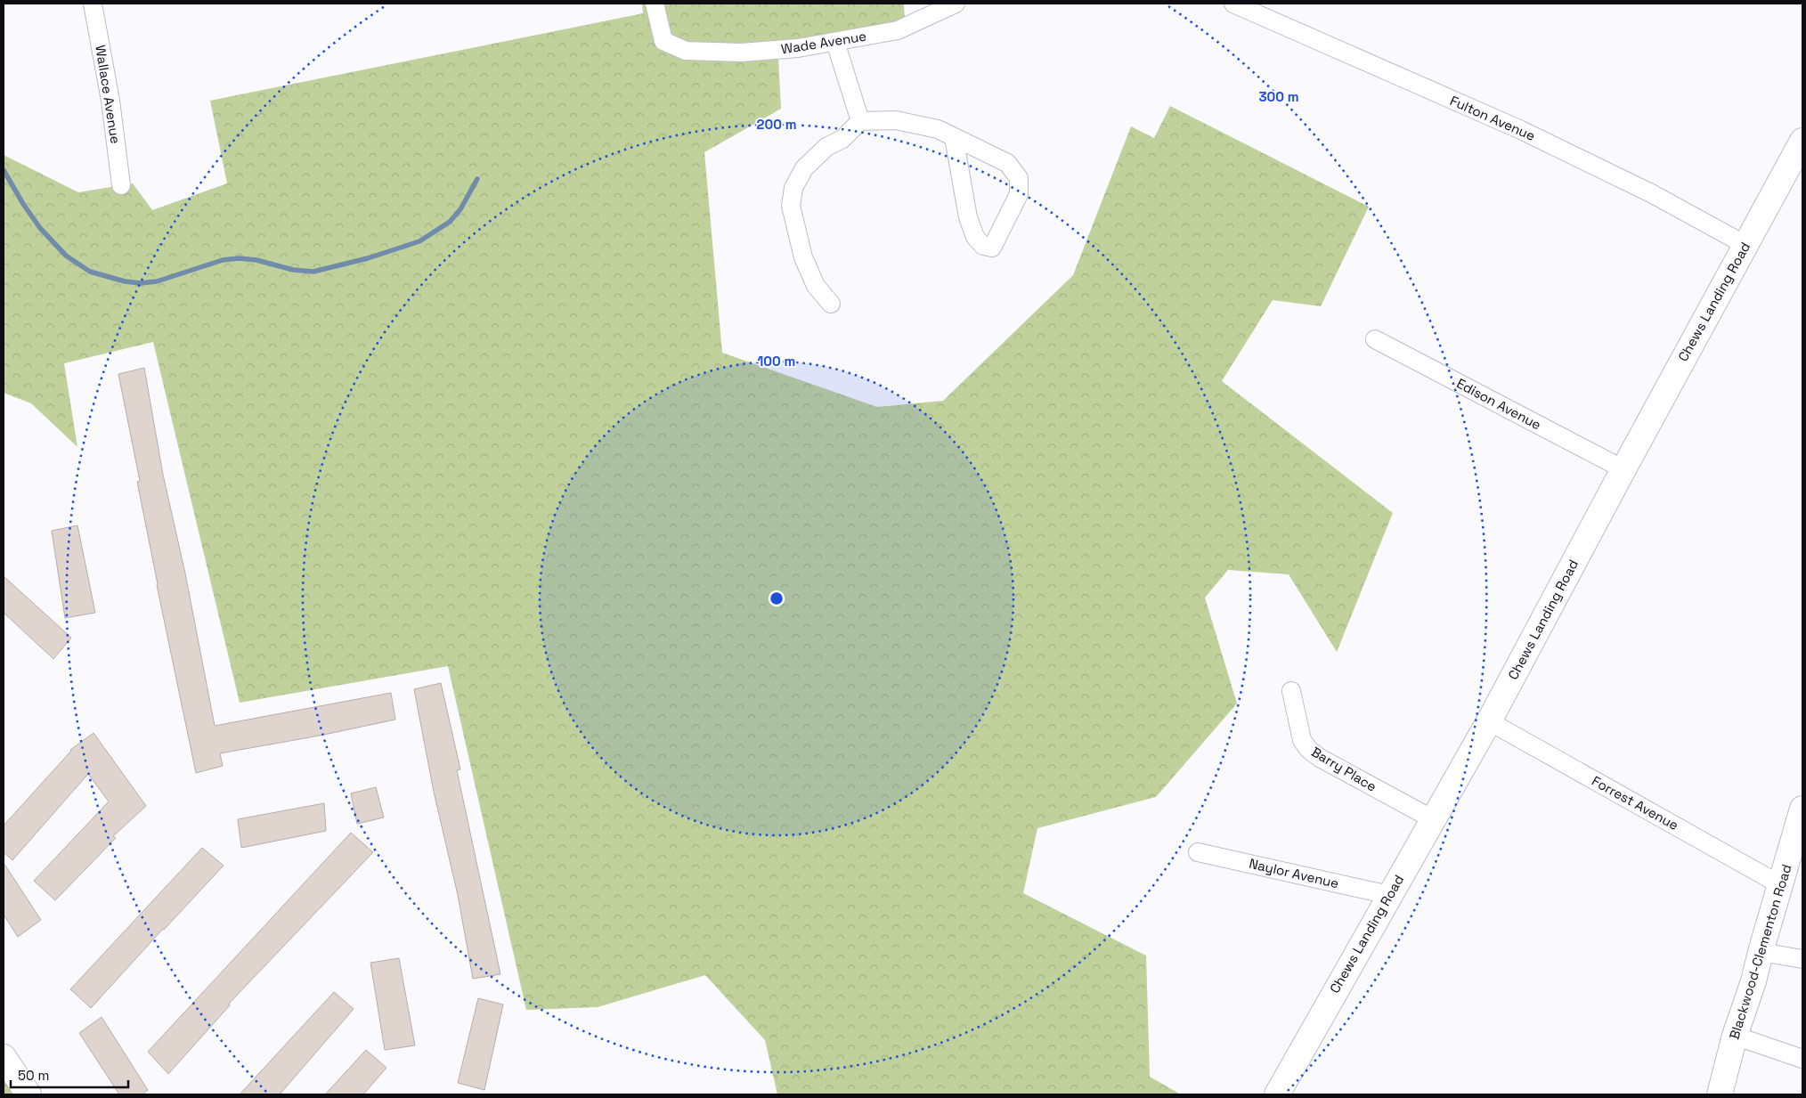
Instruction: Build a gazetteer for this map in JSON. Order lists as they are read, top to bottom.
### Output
{
  "streets": {
    "street": [
      "Wade Avenue",
      "Wallace Avenue",
      "Fulton Avenue",
      "Chews Landing Road",
      "Edison Avenue",
      "Barry Place",
      "Forrest Avenue",
      "Naylor Avenue",
      "Blackwood-Clementon Road"
    ]
  },
  "crossings": [
    ["Fulton Avenue", "Chews Landing Road"],
    ["Chews Landing Road", "Edison Avenue"],
    ["Chews Landing Road", "Barry Place"],
    ["Chews Landing Road", "Forrest Avenue"],
    ["Chews Landing Road", "Naylor Avenue"],
    ["Forrest Avenue", "Blackwood-Clementon Road"]
  ],
  "scale_bar": "50 m",
  "rings": ["300 m", "200 m", "100 m"]
}
